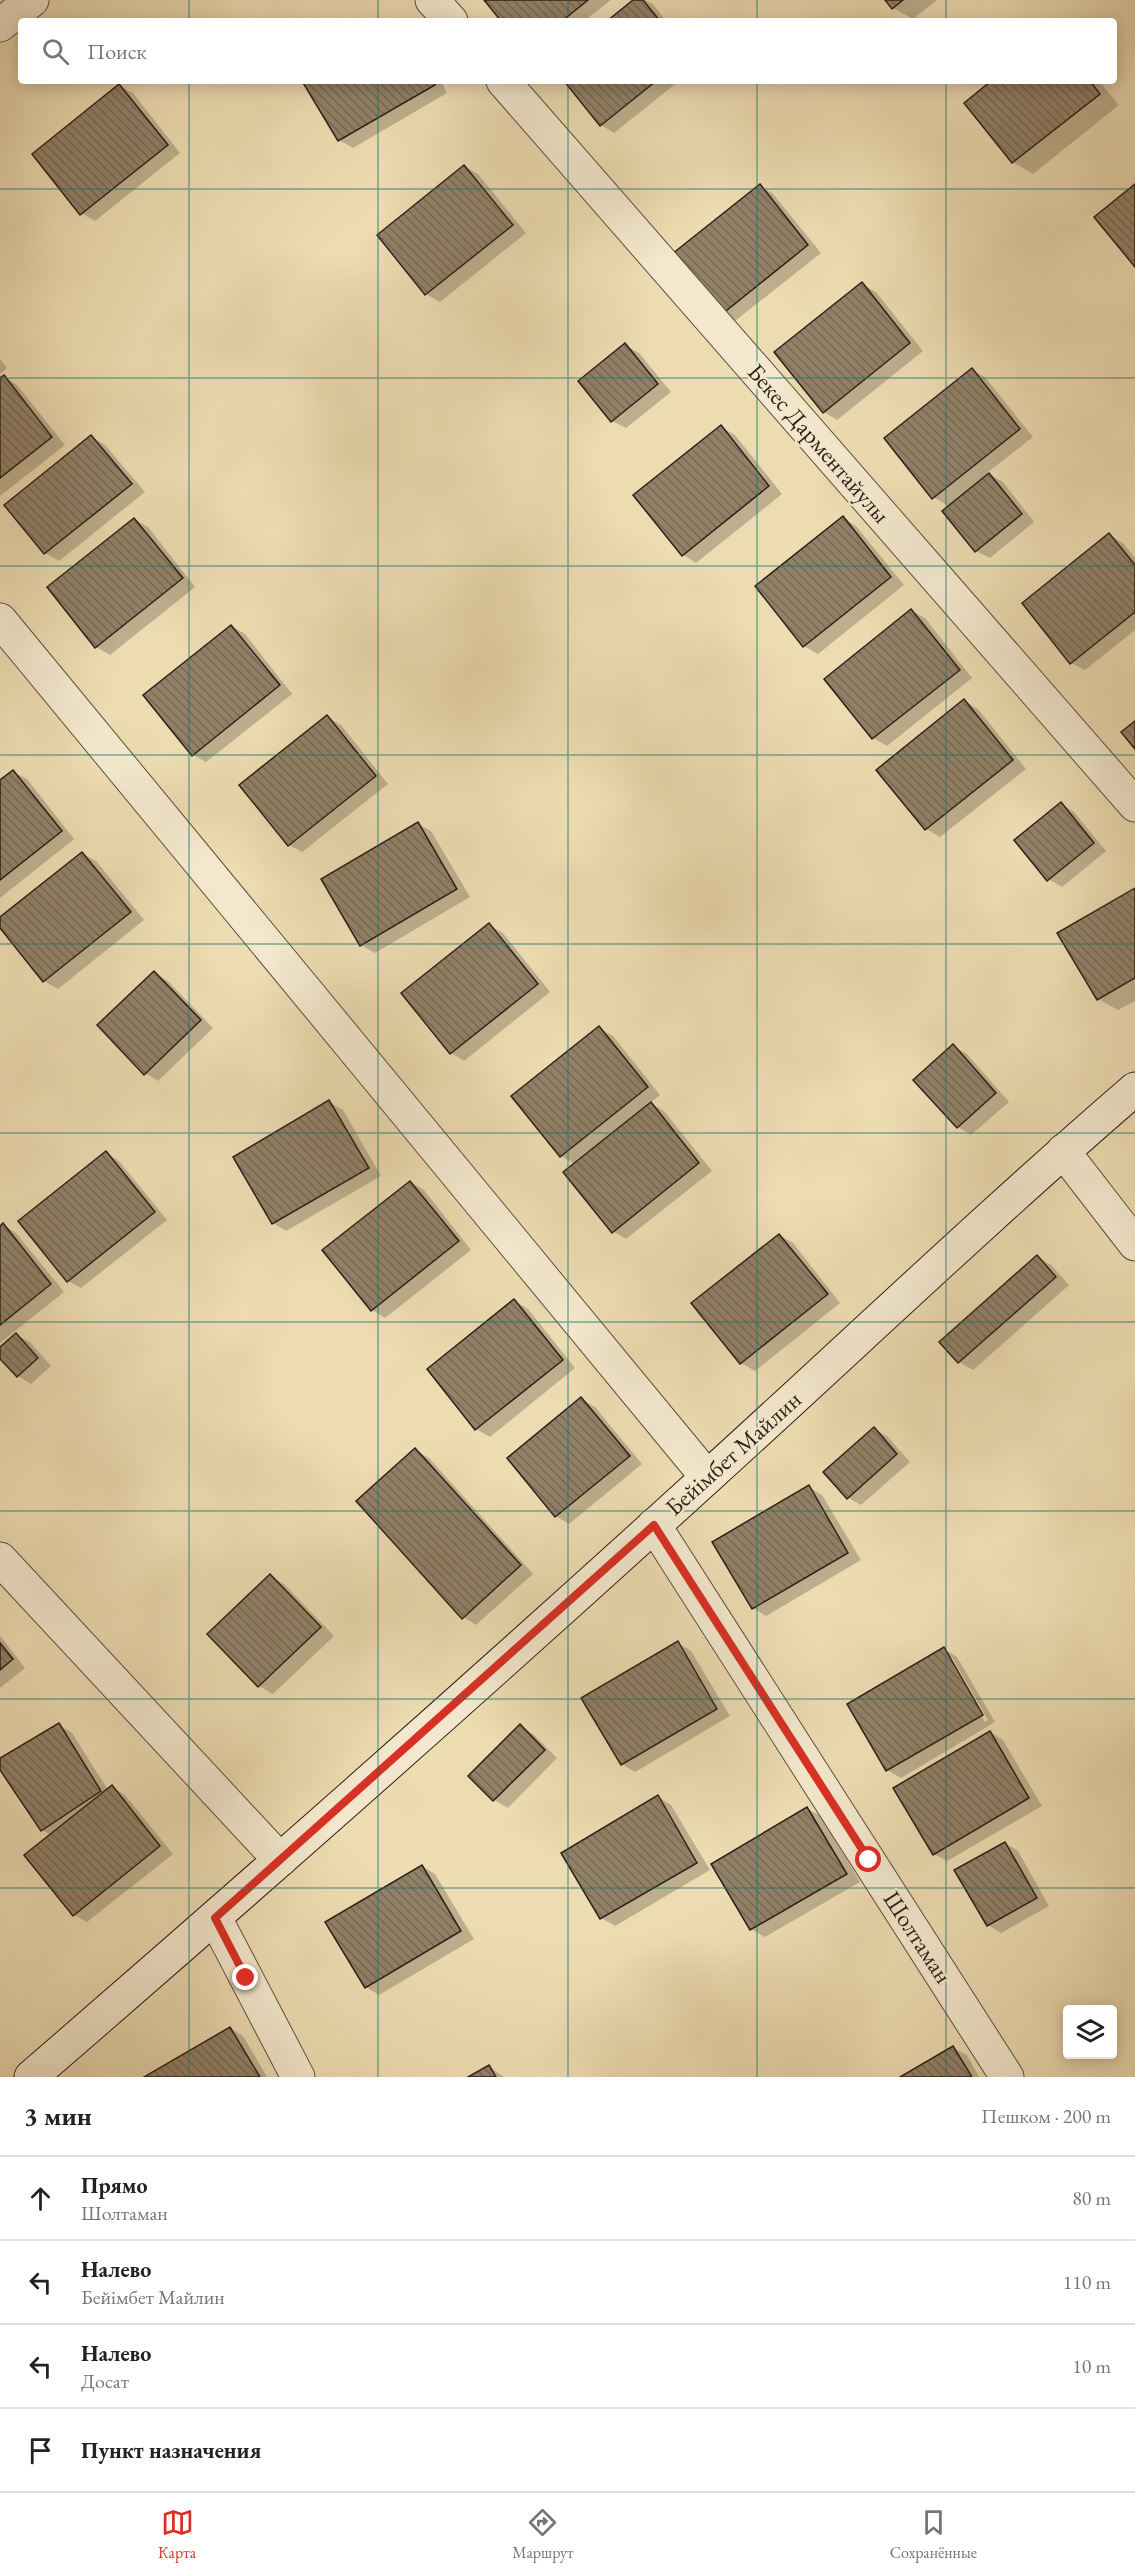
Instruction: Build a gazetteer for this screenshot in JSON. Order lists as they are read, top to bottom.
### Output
{
  "streets": {
    "street": ["Бекес Дарментайулы", "Бейімбет Майлин", "Шолтаман"]
  },
  "crossings": [
    ["Бейімбет Майлин", "Шолтаман"]
  ],
  "page": {
    "search": "Поиск",
    "heading": ["3 мин", "Пешком · 200 m"],
    "list": [
      ["Прямо", "Шолтаман", "80 m"],
      ["Налево", "Бейімбет Майлин", "110 m"],
      ["Налево", "Досат", "10 m"],
      "Пункт назначения"
    ],
    "nav": ["Карта", "Маршрут", "Сохранённые"]
  }
}
